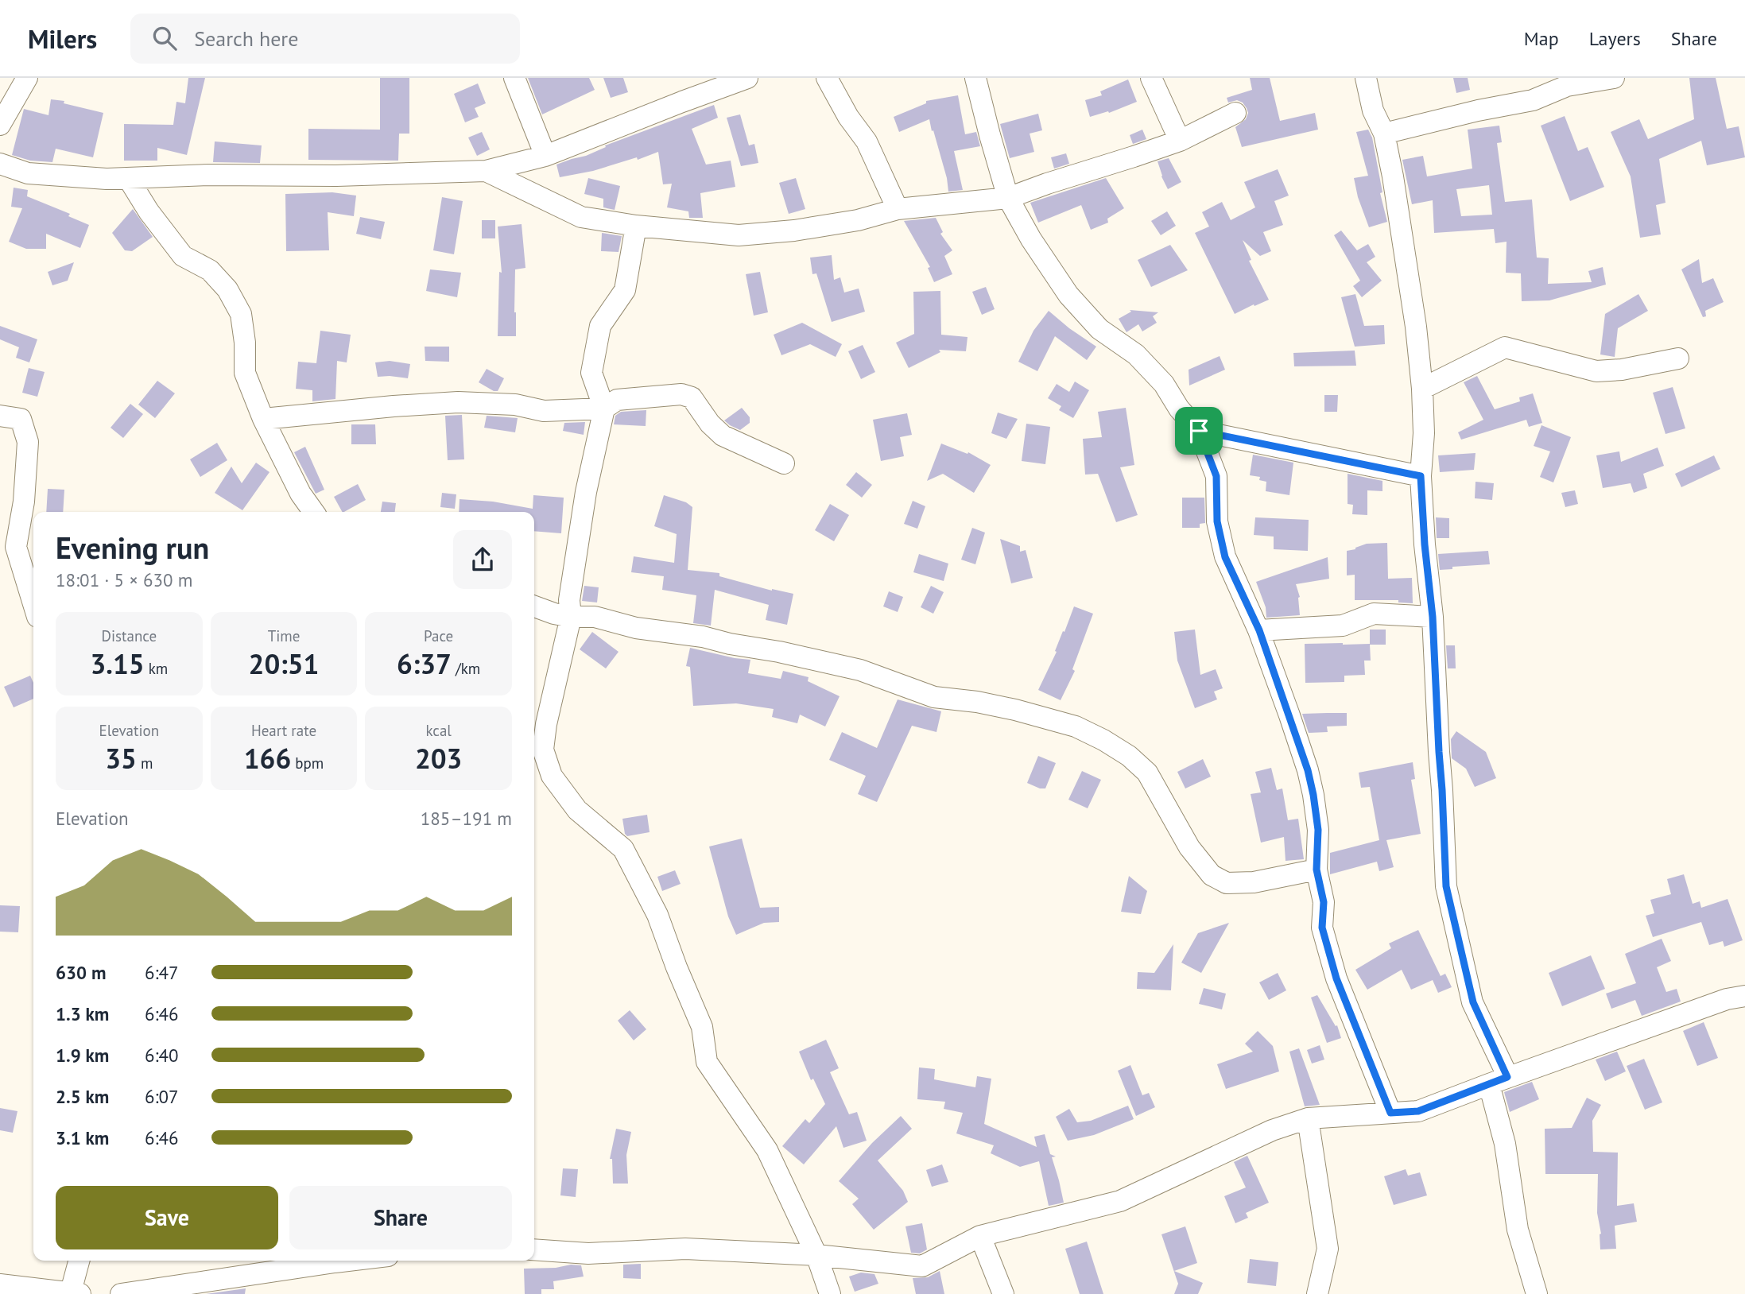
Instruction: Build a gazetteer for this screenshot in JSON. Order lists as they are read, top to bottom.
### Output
{
  "page": {
    "header": "Milers",
    "search": "Search here",
    "nav": ["Map", "Layers", "Share"],
    "heading": ["Evening run", "18:01 · 5 × 630 m"],
    "stats": [
      ["Distance", "3.15 km"],
      ["Time", "20:51"],
      ["Pace", "6:37 /km"],
      ["Elevation", "35 m"],
      ["Heart rate", "166 bpm"],
      ["kcal", "203"]
    ],
    "chart": ["Elevation", "185–191 m"],
    "list": [
      {
        "name": "630 m",
        "note": "6:47"
      },
      {
        "name": "1.3 km",
        "note": "6:46"
      },
      {
        "name": "1.9 km",
        "note": "6:40"
      },
      {
        "name": "2.5 km",
        "note": "6:07"
      },
      {
        "name": "3.1 km",
        "note": "6:46"
      }
    ],
    "buttons": ["Save", "Share"]
  }
}
